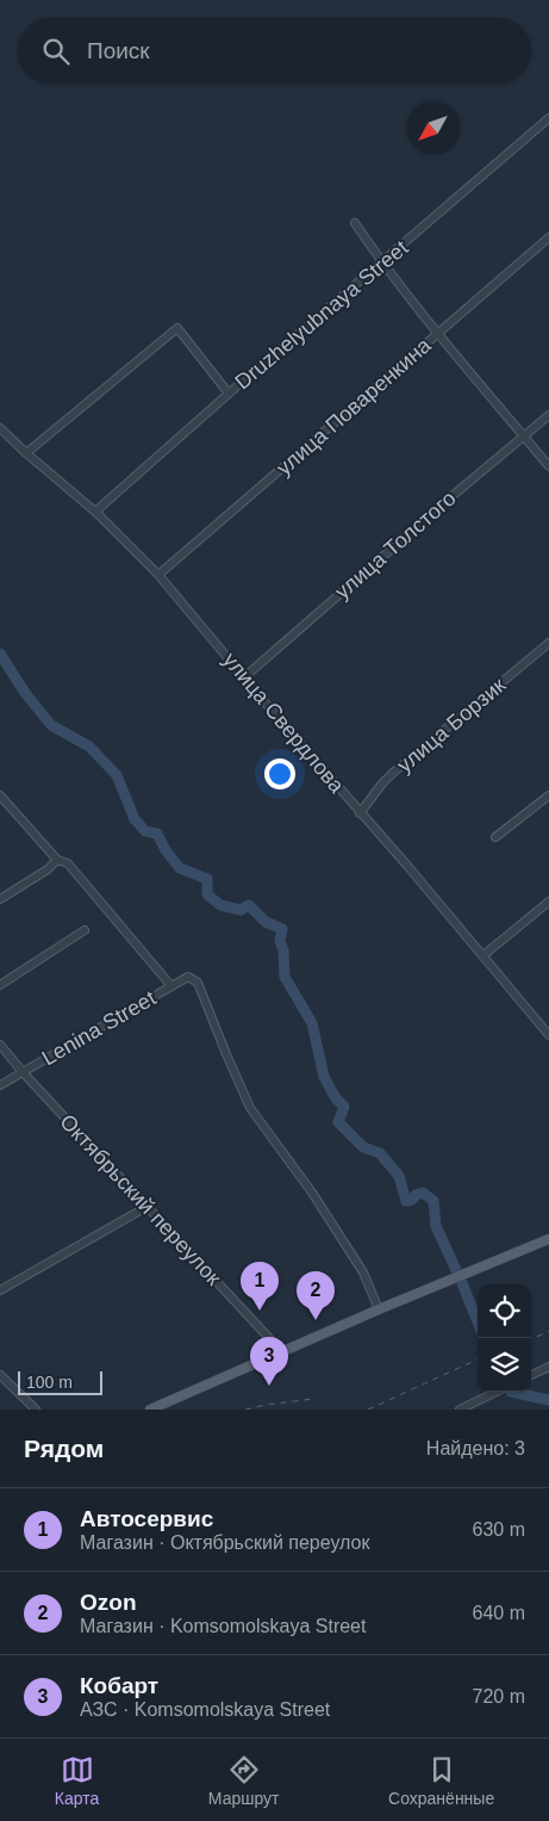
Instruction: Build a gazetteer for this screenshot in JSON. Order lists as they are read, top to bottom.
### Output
{
  "streets": {
    "street": [
      "Druzhelyubnaya Street",
      "улица Поваренкина",
      "улица Толстого",
      "улица Свердлова",
      "улица Борзик",
      "Lenina Street",
      "Октябрьский переулок"
    ]
  },
  "crossings": [
    ["Druzhelyubnaya Street", "улица Свердлова"],
    ["улица Поваренкина", "улица Свердлова"],
    ["улица Толстого", "улица Свердлова"],
    ["улица Свердлова", "улица Борзик"],
    ["Lenina Street", "Октябрьский переулок"]
  ],
  "scale_bar": "100 m",
  "north": "bottom left",
  "page": {
    "search": "Поиск",
    "pins": ["1", "2", "3"],
    "scale": "100 m",
    "heading": ["Рядом", "Найдено: 3"],
    "list": [
      {
        "mark": "1",
        "name": "Автосервис",
        "note": "Магазин · Октябрьский переулок",
        "value": "630 m"
      },
      {
        "mark": "2",
        "name": "Ozon",
        "note": "Магазин · Komsomolskaya Street",
        "value": "640 m"
      },
      {
        "mark": "3",
        "name": "Кобарт",
        "note": "АЗС · Komsomolskaya Street",
        "value": "720 m"
      }
    ],
    "nav": ["Карта", "Маршрут", "Сохранённые"]
  }
}
